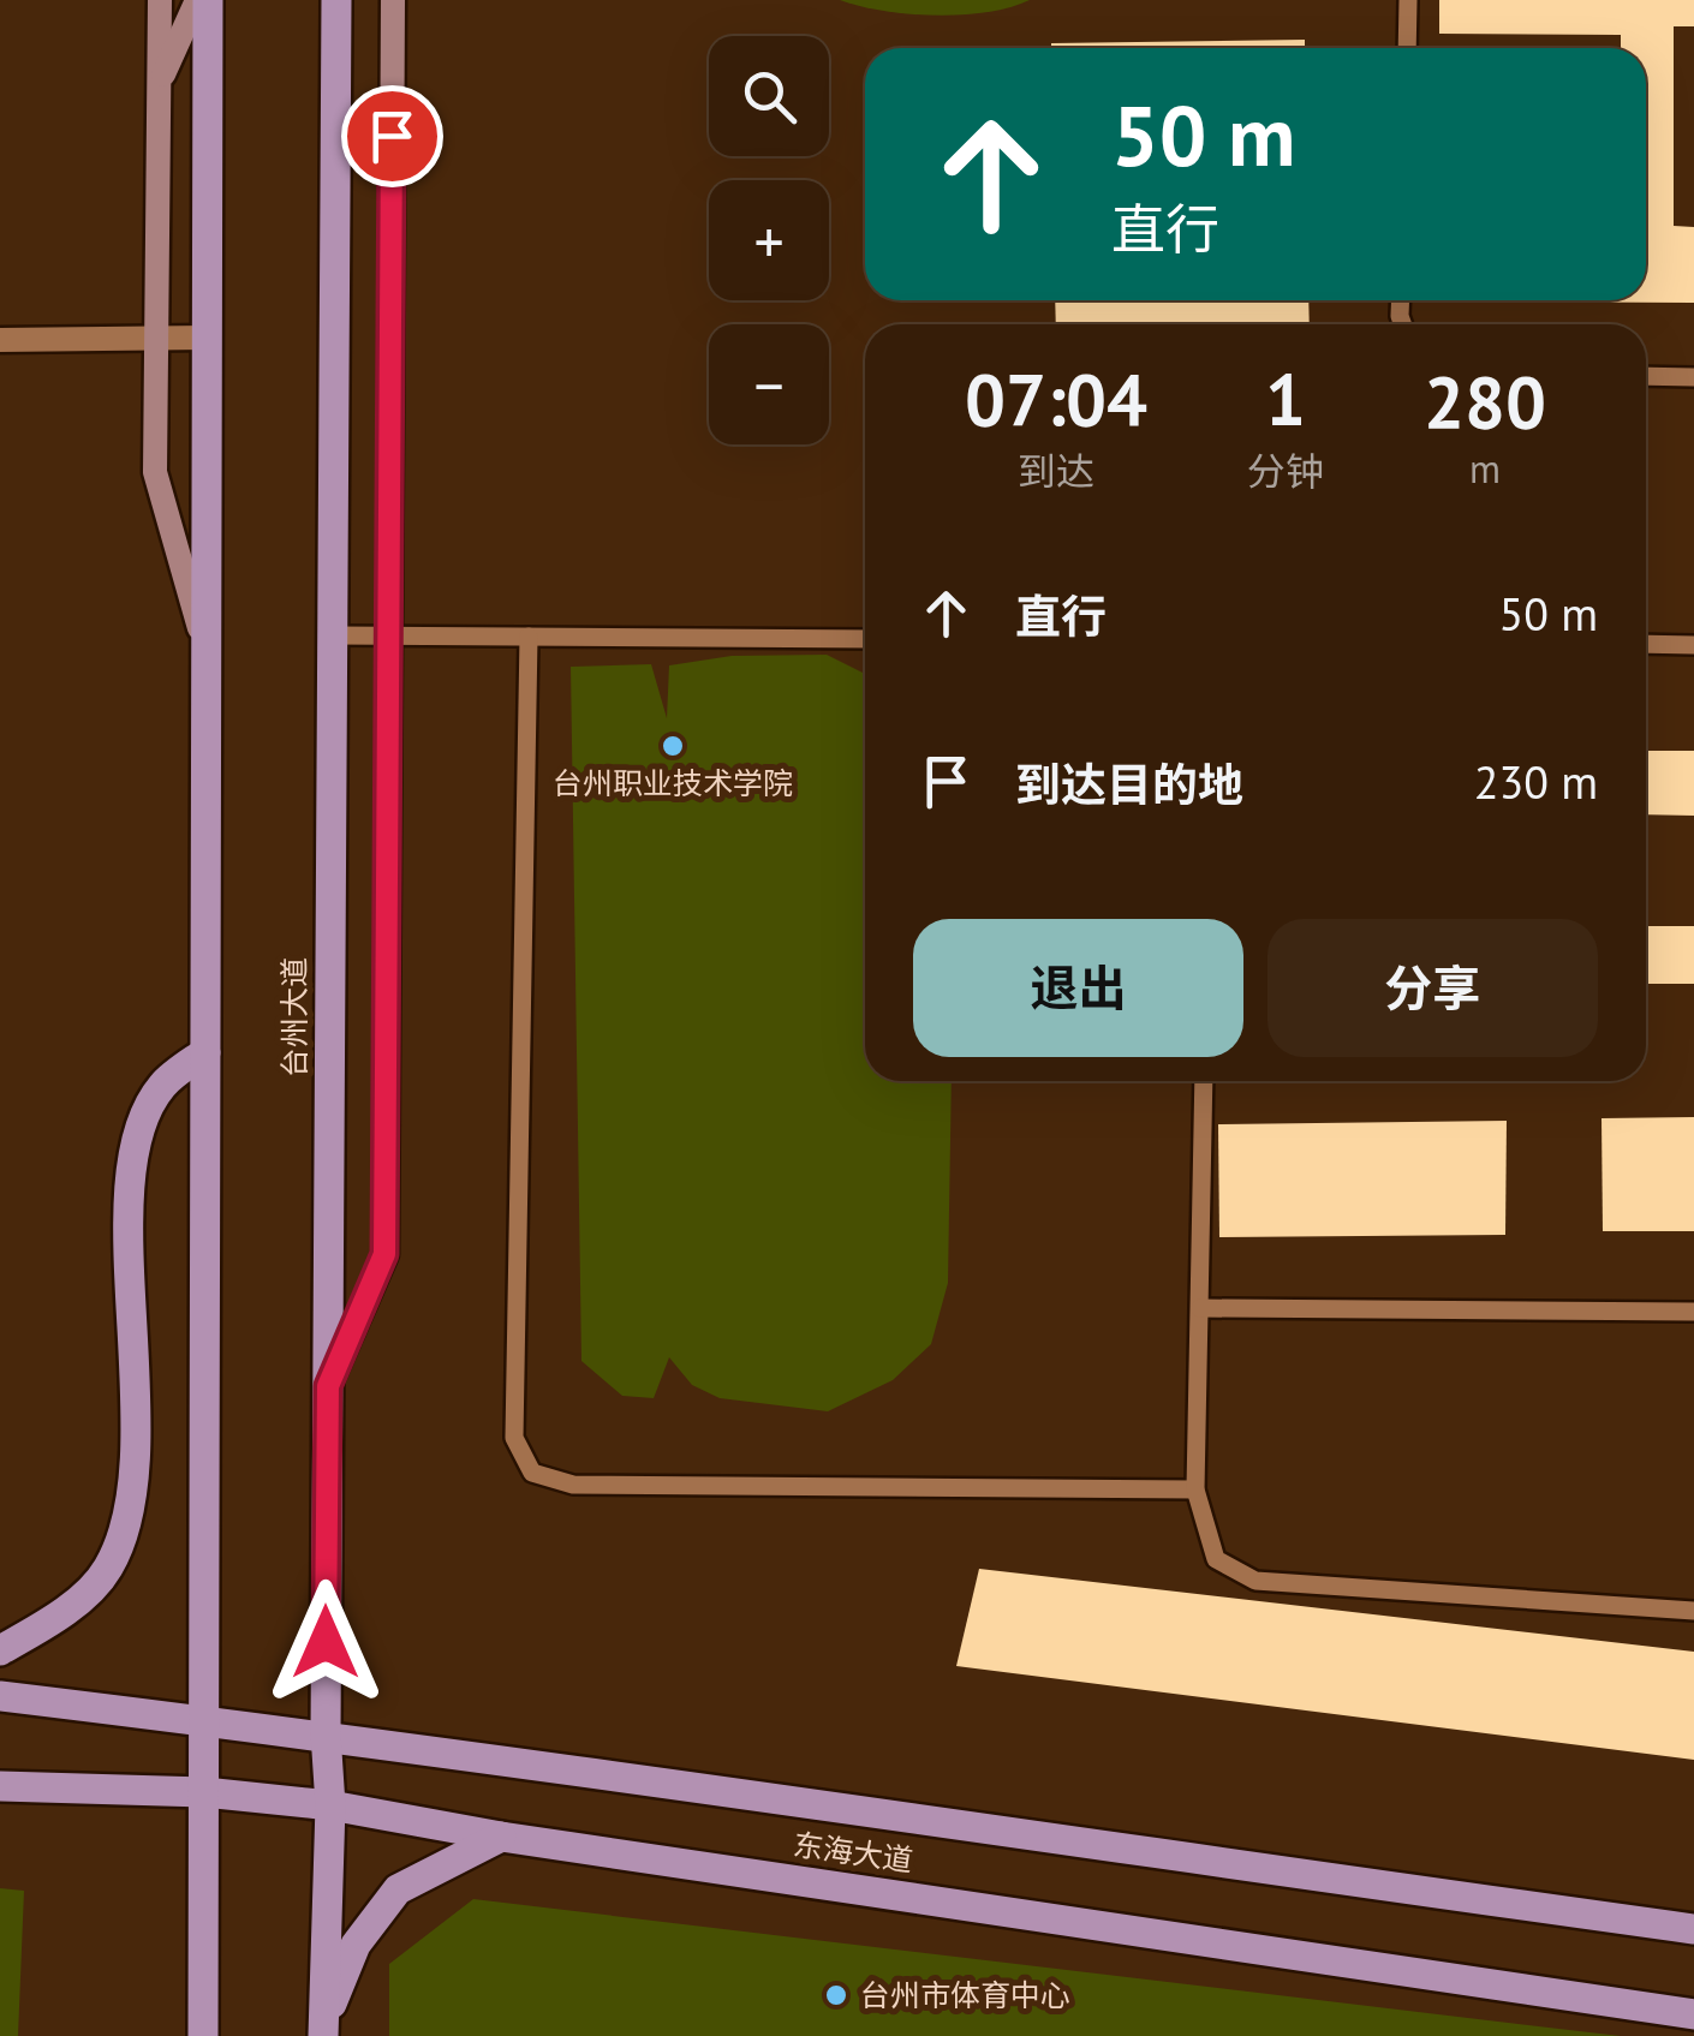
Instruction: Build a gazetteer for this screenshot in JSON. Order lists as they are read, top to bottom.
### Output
{
  "streets": {
    "main road": ["台州大道", "东海大道"]
  },
  "crossings": [
    ["台州大道", "东海大道"]
  ],
  "places": ["台州职业技术学院", "台州市体育中心"],
  "page": {
    "map_buttons": ["+", "−"],
    "turn": ["50 m", "直行"],
    "eta": [
      "07:04",
      "到达",
      "1",
      "分钟",
      "280",
      "m"
    ],
    "list": [
      {
        "name": "直行",
        "value": "50 m"
      },
      {
        "name": "到达目的地",
        "value": "230 m"
      }
    ],
    "buttons": ["退出", "分享"]
  }
}
